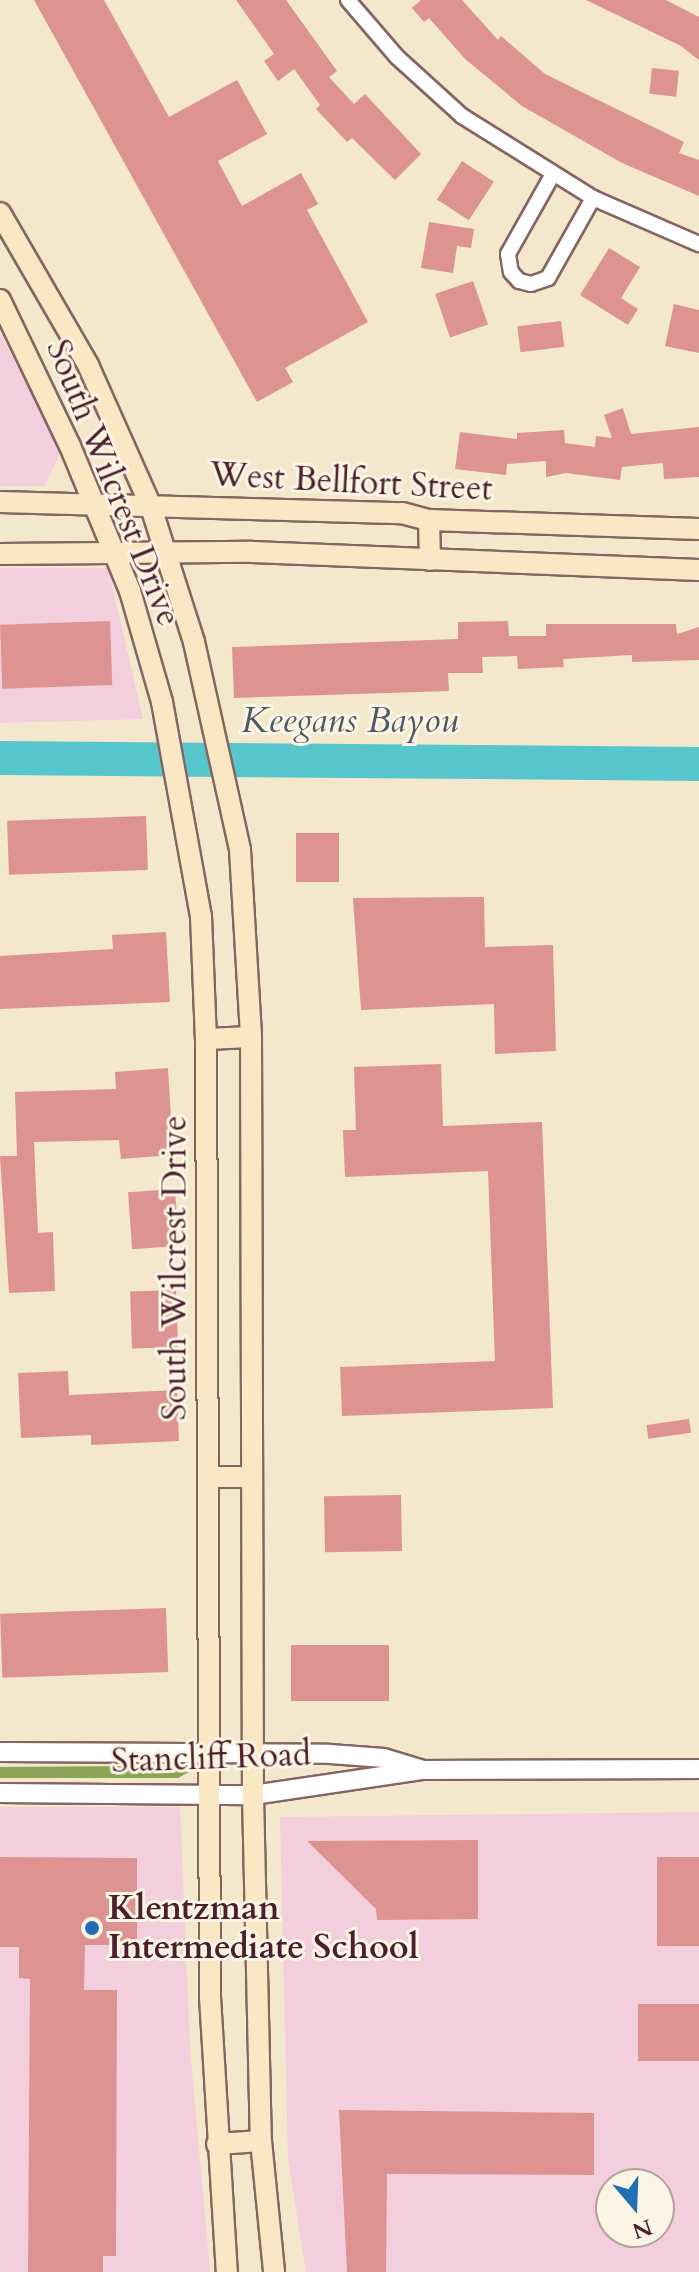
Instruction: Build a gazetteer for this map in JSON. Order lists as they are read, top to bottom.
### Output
{
  "streets": {
    "main road": ["West Bellfort Street", "South Wilcrest Drive"],
    "street": ["Stancliff Road"]
  },
  "crossings": [
    ["West Bellfort Street", "South Wilcrest Drive"],
    ["South Wilcrest Drive", "Stancliff Road"]
  ],
  "water": ["Keegans Bayou"],
  "places": ["Klentzman Intermediate School"],
  "north": "bottom"
}
